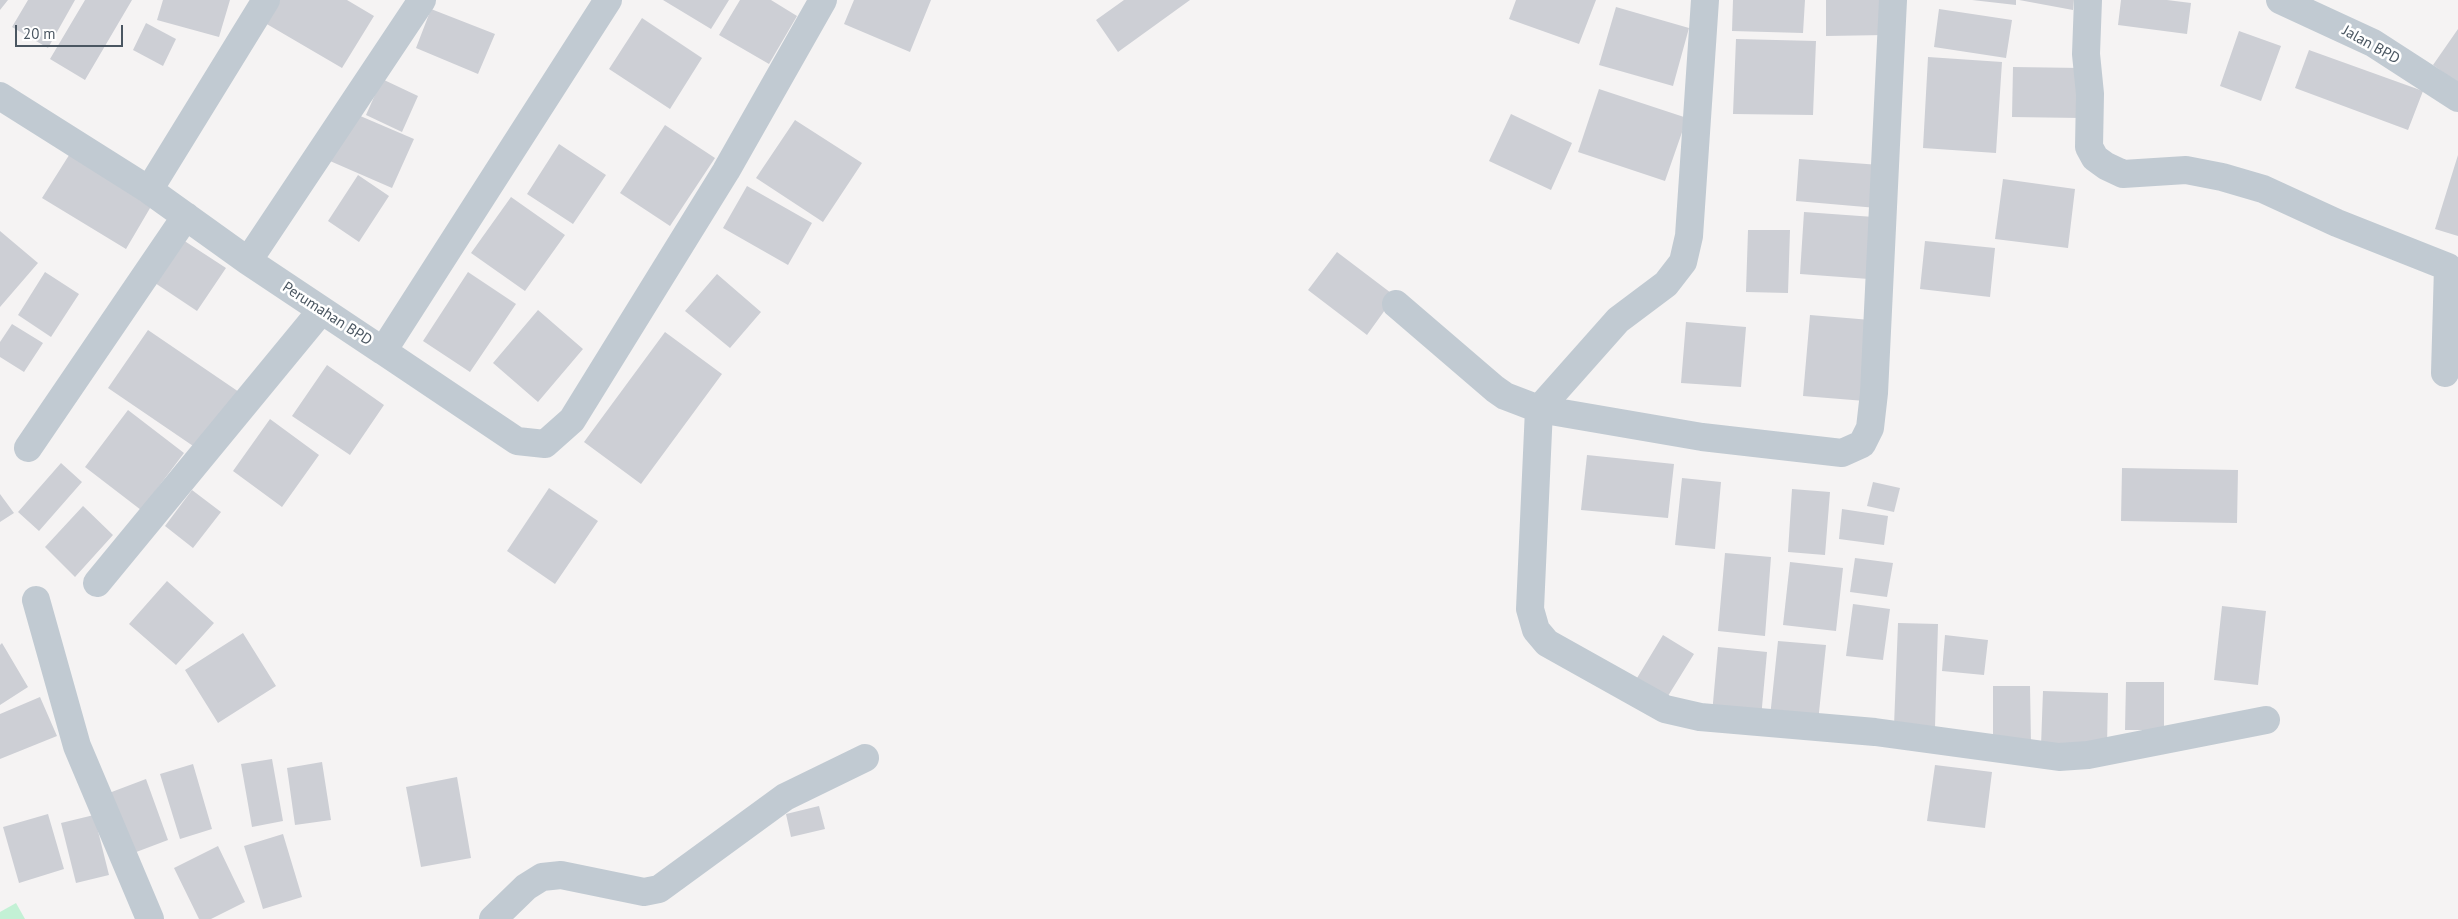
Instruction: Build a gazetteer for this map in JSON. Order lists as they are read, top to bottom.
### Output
{
  "streets": {
    "street": ["Jalan BPD", "Perumahan BPD"]
  },
  "scale_bar": "20 m"
}
